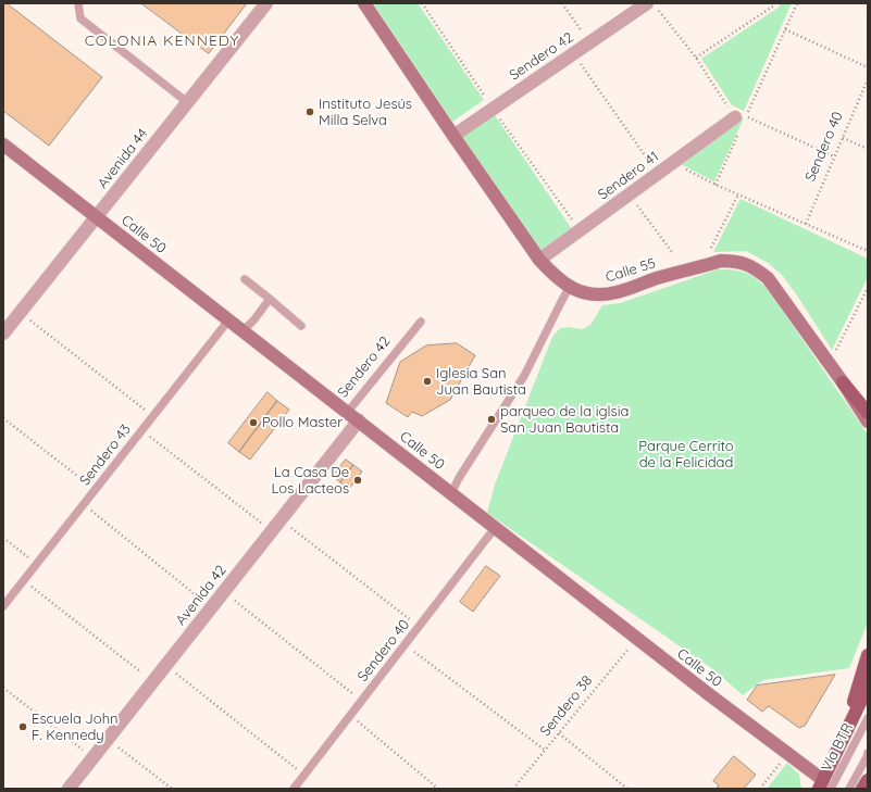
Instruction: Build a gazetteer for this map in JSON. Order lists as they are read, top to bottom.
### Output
{
  "streets": {
    "street": [
      "Sendero 42",
      "Avenida 44",
      "Sendero 41",
      "Calle 50",
      "Calle 55",
      "Avenida 42"
    ],
    "lane": ["Sendero 40", "Sendero 43", "Vía BTR"],
    "path": ["Sendero 38"]
  },
  "crossings": [
    ["Sendero 42", "Calle 50"],
    ["Sendero 42", "Calle 55"],
    ["Sendero 40", "Calle 50"],
    ["Avenida 44", "Calle 50"],
    ["Sendero 41", "Calle 55"],
    ["Calle 50", "Sendero 43"],
    ["Calle 50", "Avenida 42"],
    ["Calle 50", "Sendero 38"],
    ["Calle 50", "Vía BTR"]
  ],
  "districts": ["COLONIA KENNEDY"],
  "parks": ["Parque Cerrito de la Felicidad"],
  "places": [
    "Instituto Jesús Milla Selva",
    "Iglesia San Juan Bautista",
    "parqueo de la iglsia San Juan Bautista",
    "Pollo Master",
    "La Casa De Los Lacteos",
    "Escuela John F. Kennedy"
  ]
}
